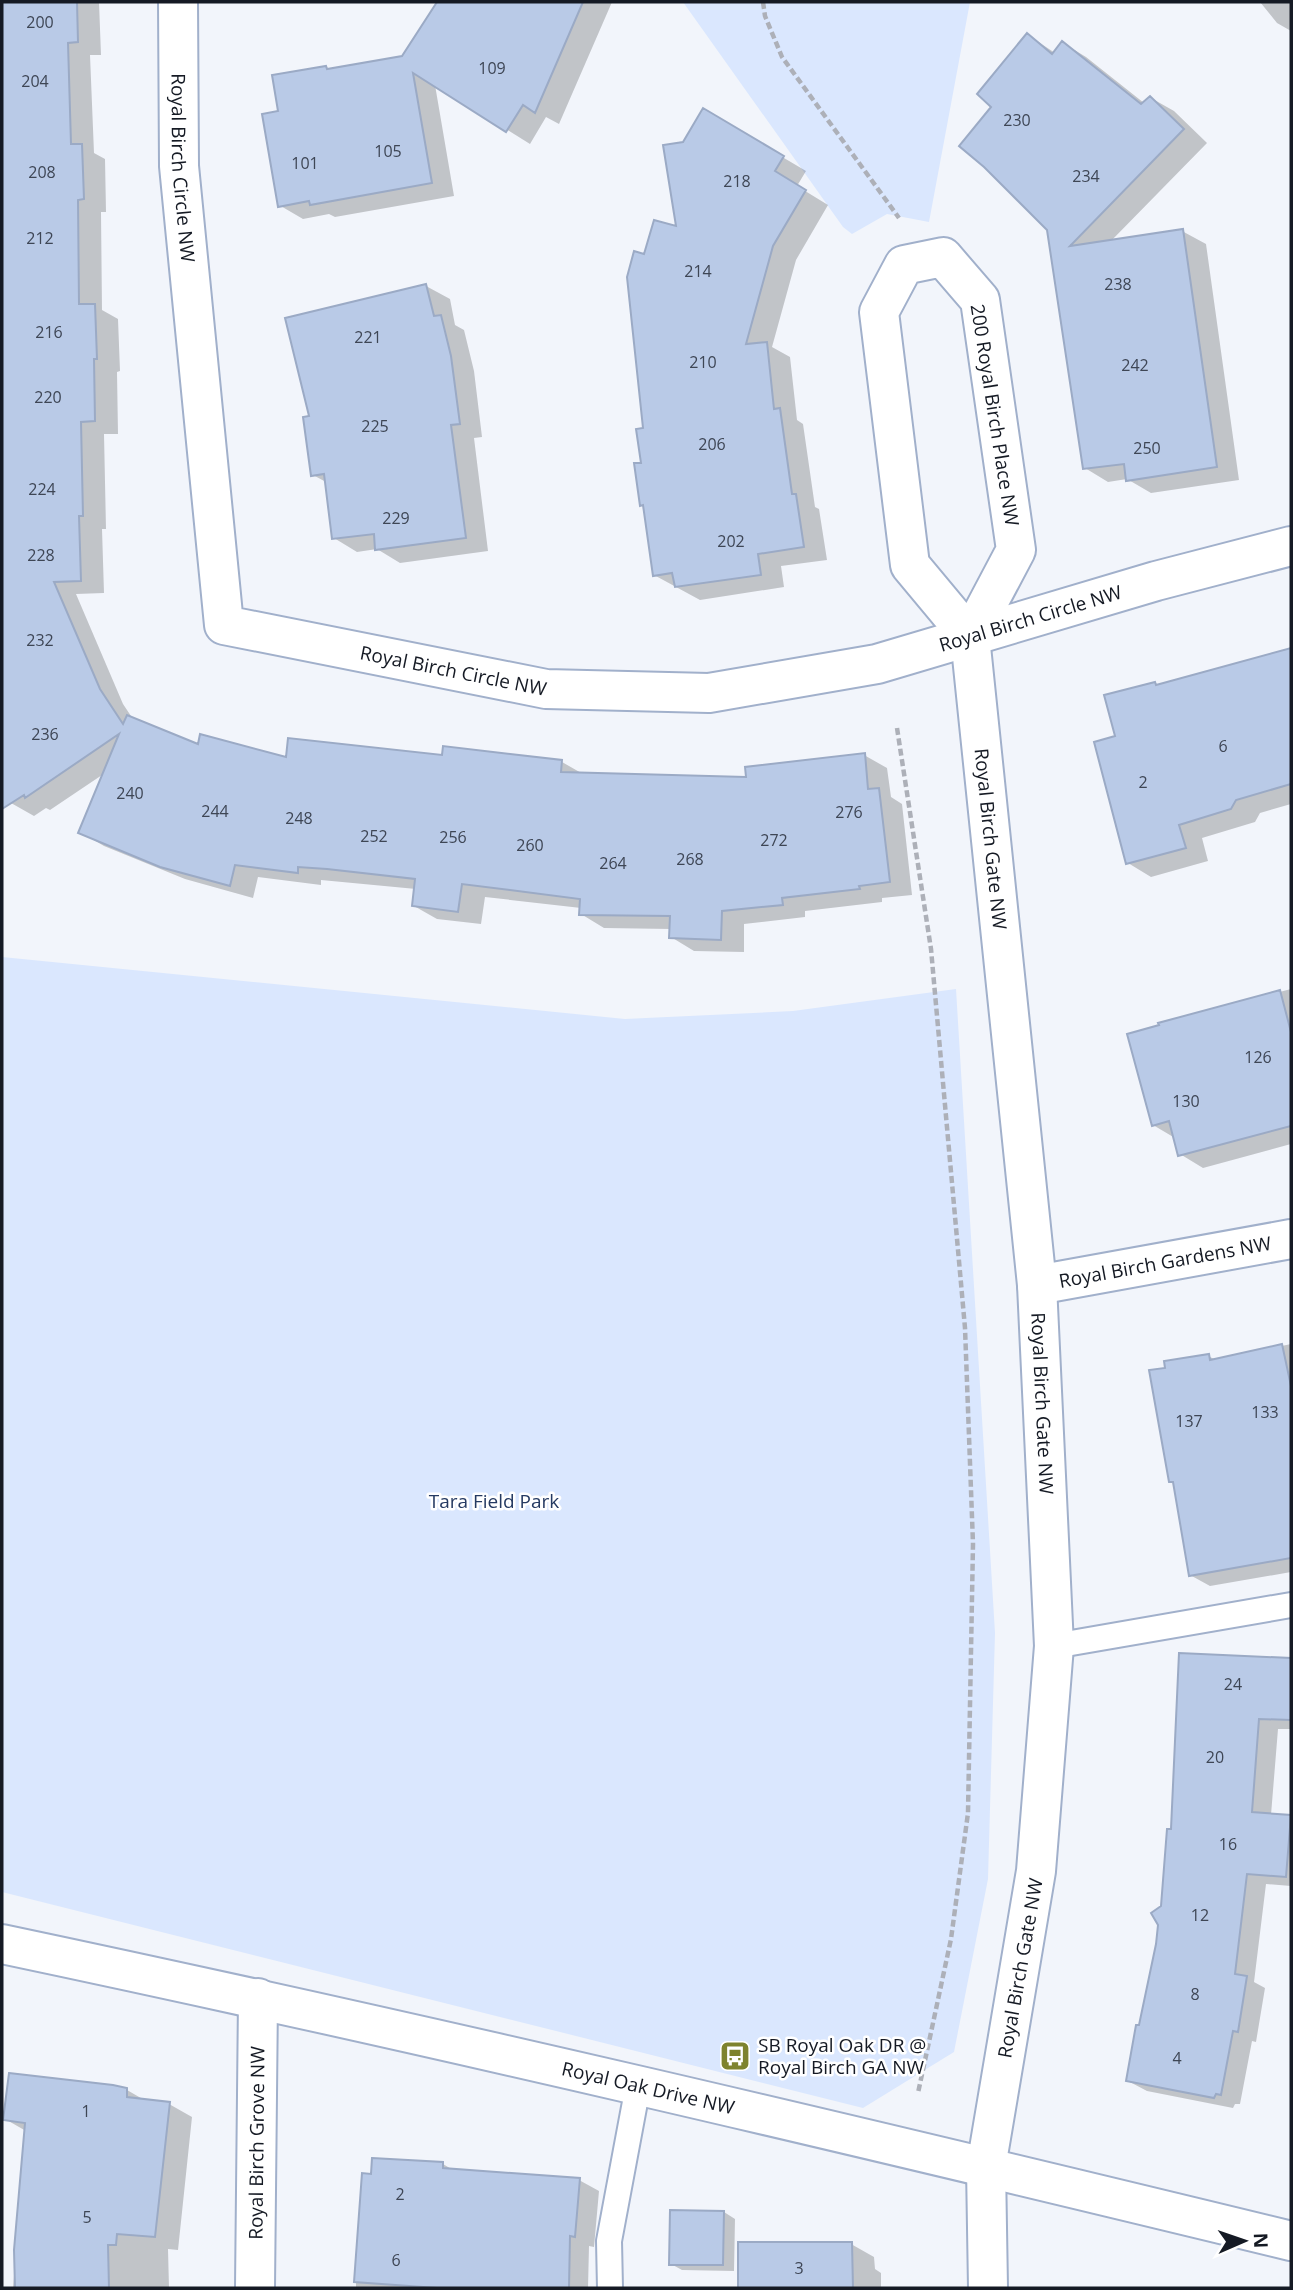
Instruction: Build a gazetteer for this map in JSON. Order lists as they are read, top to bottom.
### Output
{
  "streets": {
    "street": [
      "Royal Birch Circle NW",
      "200 Royal Birch Place NW",
      "Royal Birch Gate NW",
      "Royal Birch Gardens NW",
      "Royal Oak Drive NW",
      "Royal Birch Grove NW"
    ]
  },
  "crossings": [
    ["Royal Birch Circle NW", "200 Royal Birch Place NW"],
    ["Royal Birch Circle NW", "Royal Birch Gate NW"],
    ["200 Royal Birch Place NW", "Royal Birch Gate NW"],
    ["Royal Birch Gate NW", "Royal Birch Gardens NW"],
    ["Royal Birch Gate NW", "Royal Oak Drive NW"],
    ["Royal Oak Drive NW", "Royal Birch Grove NW"]
  ],
  "parks": ["Tara Field Park"],
  "places": {
    "bus stop": ["SB Royal Oak DR @ Royal Birch GA NW"]
  },
  "house_numbers": [
    "200",
    "109",
    "204",
    "230",
    "105",
    "101",
    "208",
    "234",
    "218",
    "212",
    "214",
    "238",
    "216",
    "221",
    "210",
    "242",
    "220",
    "225",
    "206",
    "250",
    "224",
    "229",
    "202",
    "228",
    "232",
    "236",
    "6",
    "2",
    "240",
    "244",
    "276",
    "248",
    "252",
    "256",
    "272",
    "260",
    "268",
    "264",
    "126",
    "130",
    "133",
    "137",
    "24",
    "20",
    "16",
    "12",
    "8",
    "4",
    "1",
    "2",
    "5",
    "6",
    "3"
  ],
  "north": "right"
}
